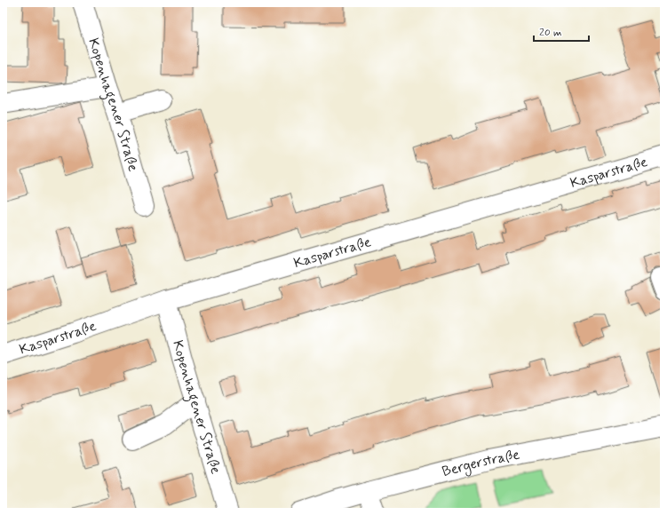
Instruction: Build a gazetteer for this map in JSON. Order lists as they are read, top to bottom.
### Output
{
  "streets": {
    "street": ["Kopenhagener Straße", "Kasparstraße", "Bergerstraße"]
  },
  "crossings": [
    ["Kopenhagener Straße", "Kasparstraße"]
  ],
  "scale_bar": "20 m"
}
